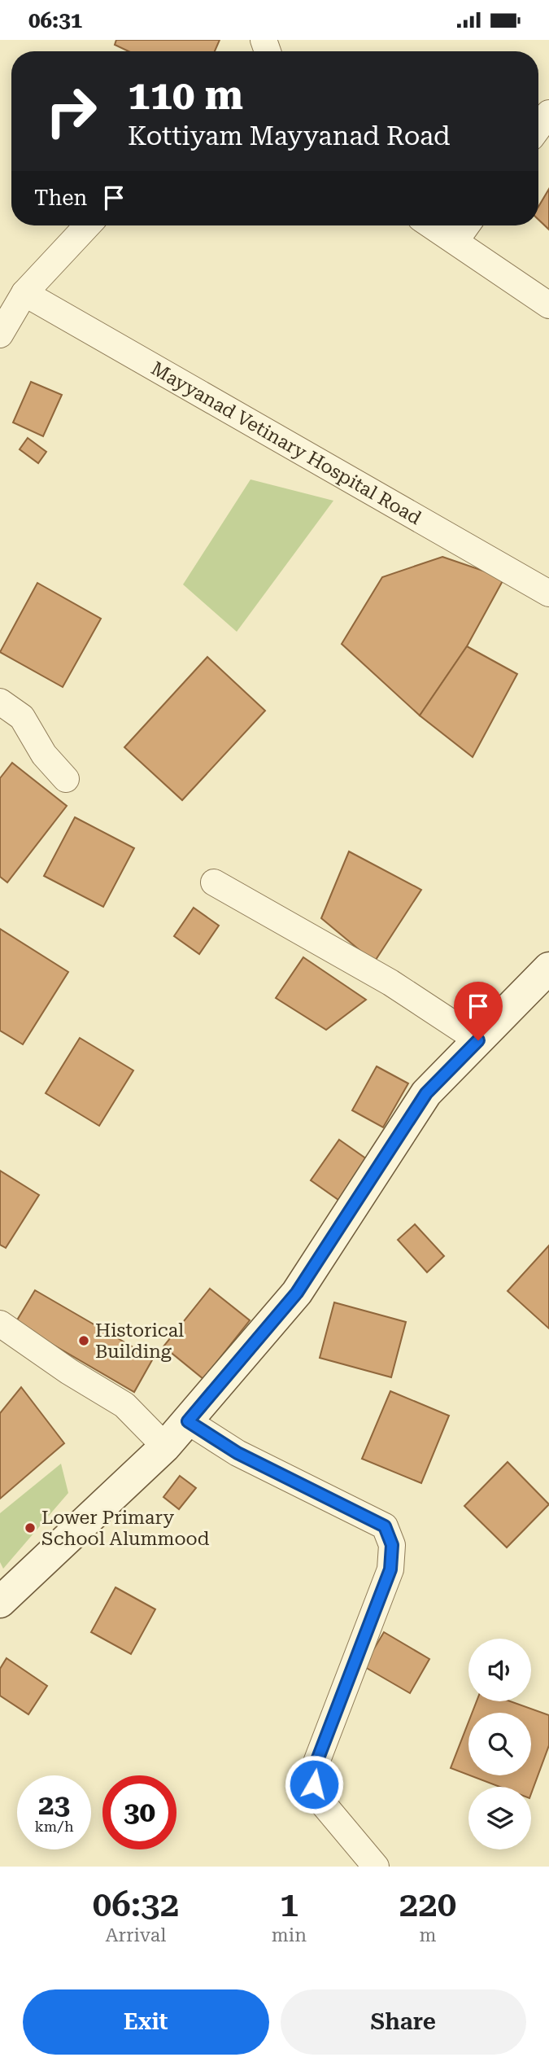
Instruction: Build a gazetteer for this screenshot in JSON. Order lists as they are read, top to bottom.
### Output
{
  "streets": {
    "street": ["Mayyanad Vetinary Hospital Road"]
  },
  "places": ["Historical Building", "Lower Primary School Alummood"],
  "page": {
    "status": "06:31",
    "turn": ["110 m", "Kottiyam Mayyanad Road"],
    "then": "Then",
    "speed": "23 km/h",
    "limit": "30",
    "eta": [
      "06:32",
      "Arrival",
      "1",
      "min",
      "220",
      "m"
    ],
    "buttons": ["Exit", "Share"]
  }
}
